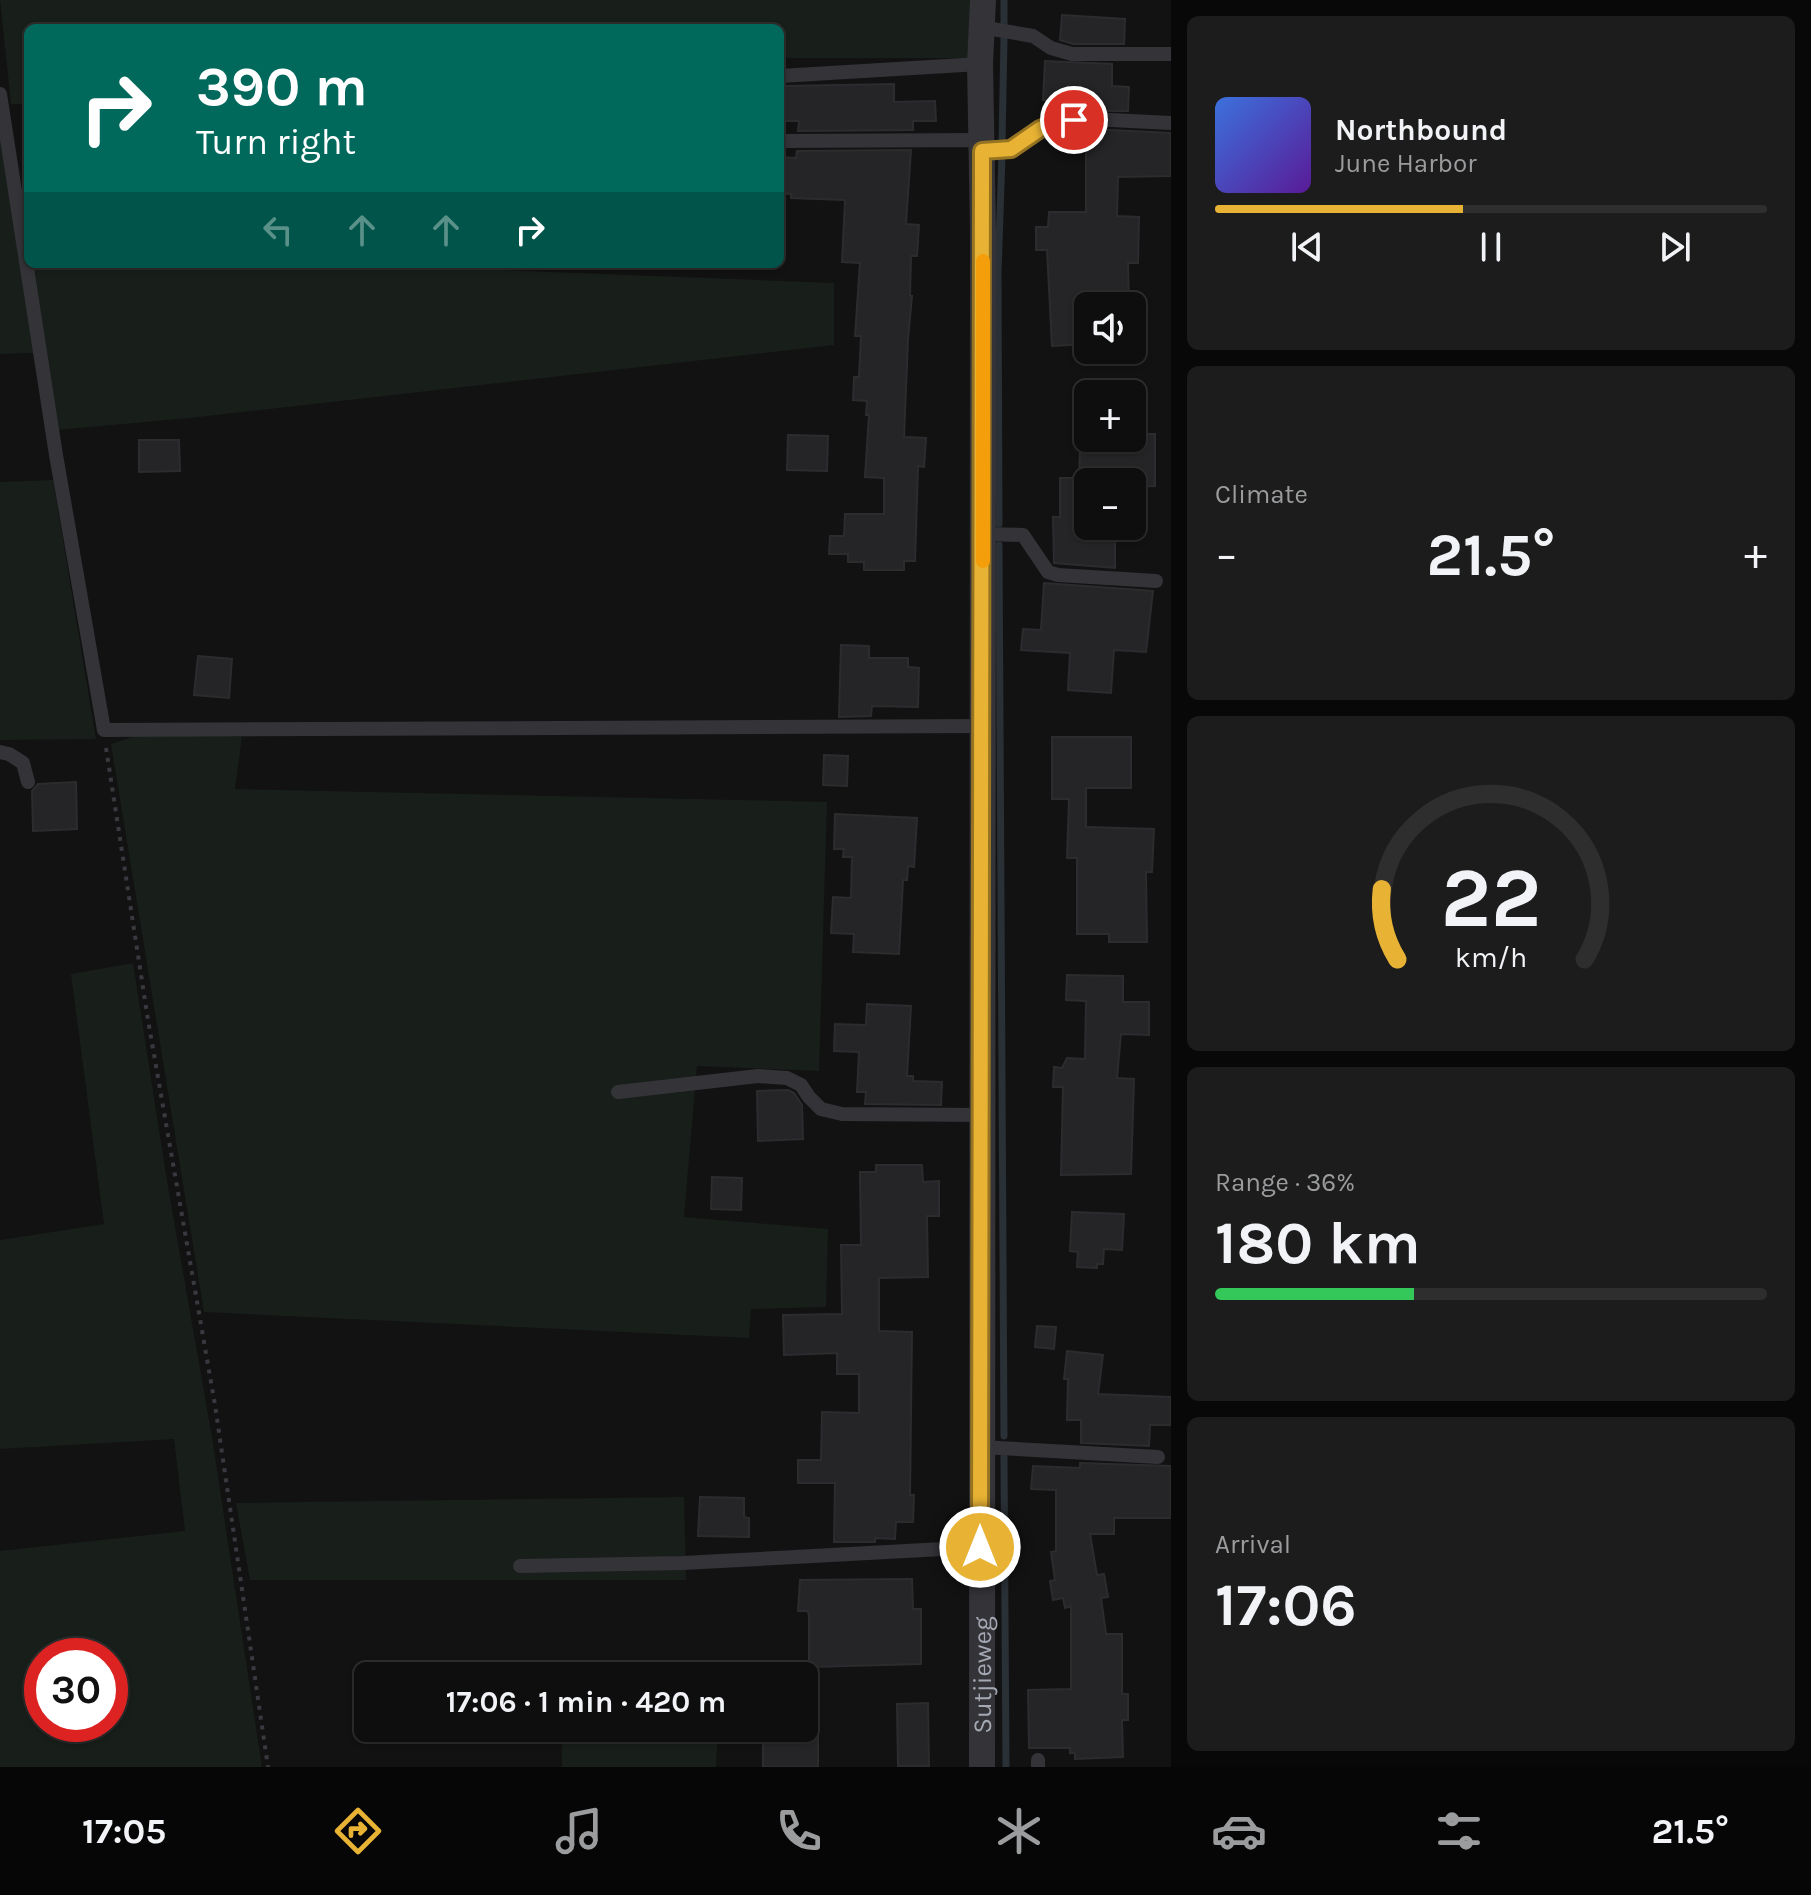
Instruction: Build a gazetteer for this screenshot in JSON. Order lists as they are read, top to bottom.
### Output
{
  "streets": {
    "street": ["Sutjieweg"]
  },
  "page": {
    "turn": ["390 m", "Turn right"],
    "song": ["Northbound", "June Harbor"],
    "map_buttons": ["+", "−"],
    "tile": [
      "Climate",
      ["Range · 36%", "180 km"],
      ["Arrival", "17:06"]
    ],
    "heat": ["−", "21.5°", "+"],
    "limit": "30",
    "trip": "17:06 · 1 min · 420 m",
    "tabs": ["17:05", "21.5°"],
    "gauge": ["22", "km/h"]
  }
}
